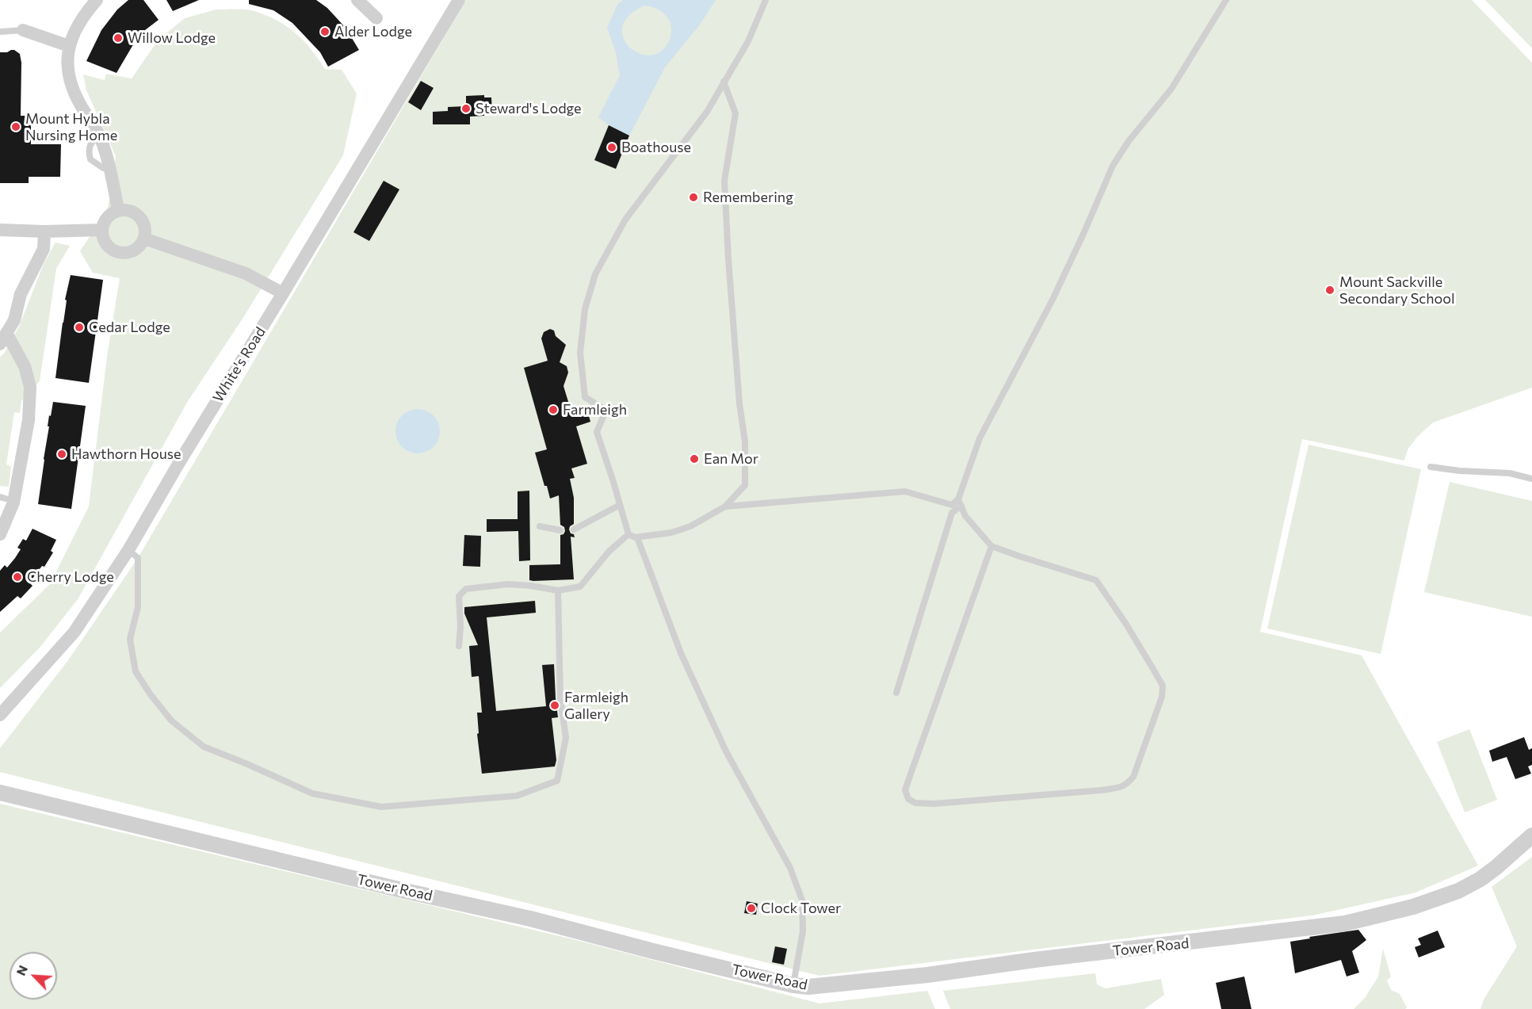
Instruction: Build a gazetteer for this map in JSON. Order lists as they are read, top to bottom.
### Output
{
  "streets": {
    "street": ["White's Road", "Tower Road"]
  },
  "places": [
    "Alder Lodge",
    "Willow Lodge",
    "Steward's Lodge",
    "Mount Hybla Nursing Home",
    "Boathouse",
    "Remembering",
    "Mount Sackville Secondary School",
    "Cedar Lodge",
    "Farmleigh",
    "Hawthorn House",
    "Ean Mor",
    "Cherry Lodge",
    "Farmleigh Gallery",
    "Clock Tower"
  ],
  "north": "top left"
}
